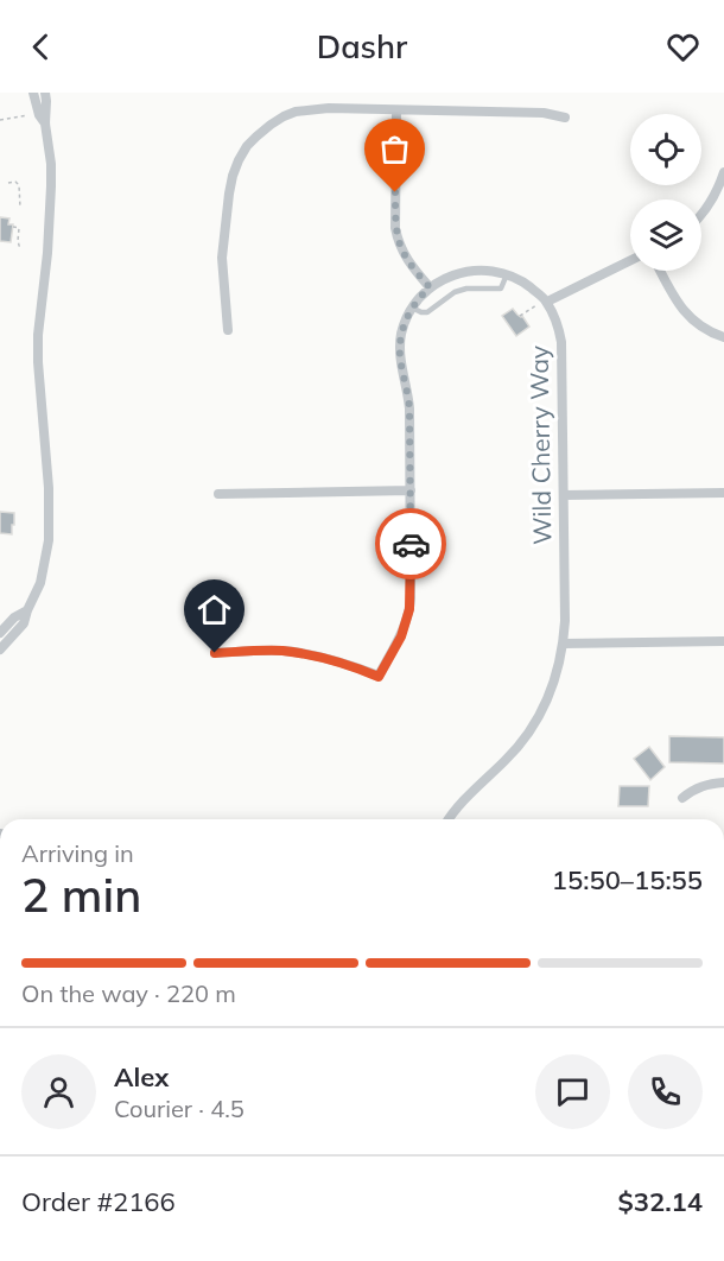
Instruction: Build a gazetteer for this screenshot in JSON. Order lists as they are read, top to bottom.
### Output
{
  "streets": {
    "street": ["Wild Cherry Way"]
  },
  "page": {
    "header": "Dashr",
    "heading": ["2 min", "Arriving in", "15:50–15:55"],
    "panel": [
      "Alex",
      "Courier · 4.5",
      "Order #2166",
      "$32.14"
    ],
    "bar": "On the way · 220 m"
  }
}
